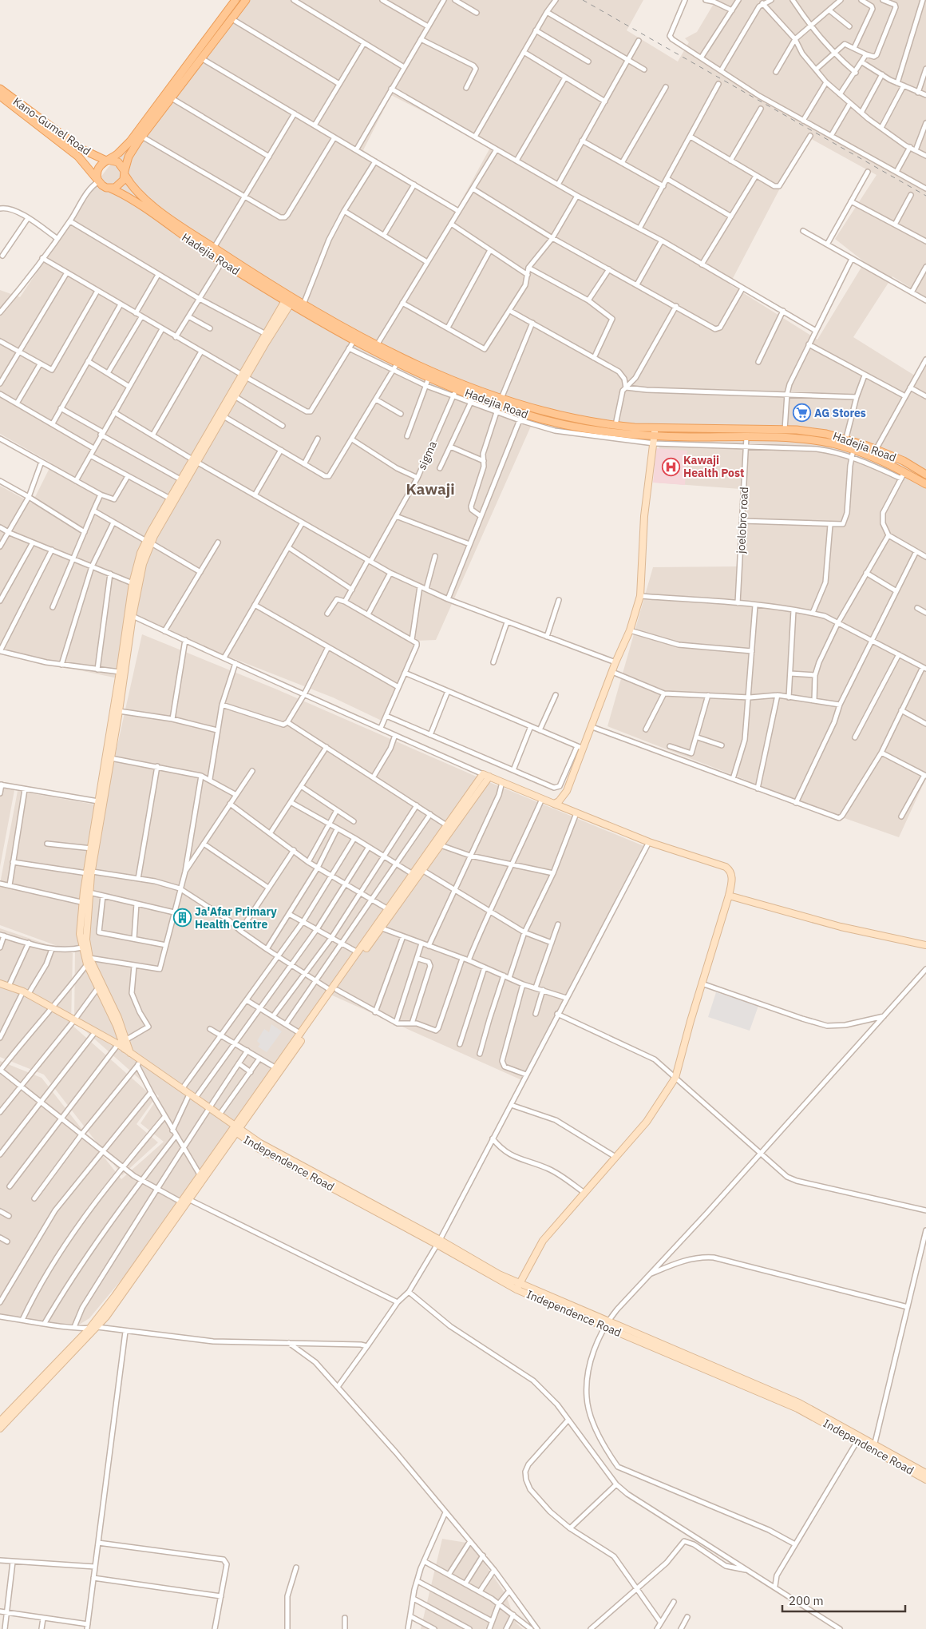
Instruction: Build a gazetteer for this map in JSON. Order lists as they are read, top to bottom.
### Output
{
  "streets": {
    "main road": ["Kano-Gumel Road", "Hadejia Road", "Independence Road"],
    "street": ["sigma", "joelobro road"]
  },
  "crossings": [
    ["Kano-Gumel Road", "Hadejia Road"],
    ["Hadejia Road", "sigma"],
    ["Hadejia Road", "joelobro road"]
  ],
  "districts": ["Kawaji"],
  "places": {
    "supermarket": ["AG Stores"],
    "hospital": ["Kawaji Health Post"],
    "building": ["Ja'Afar Primary Health Centre"]
  },
  "scale_bar": "200 m"
}
